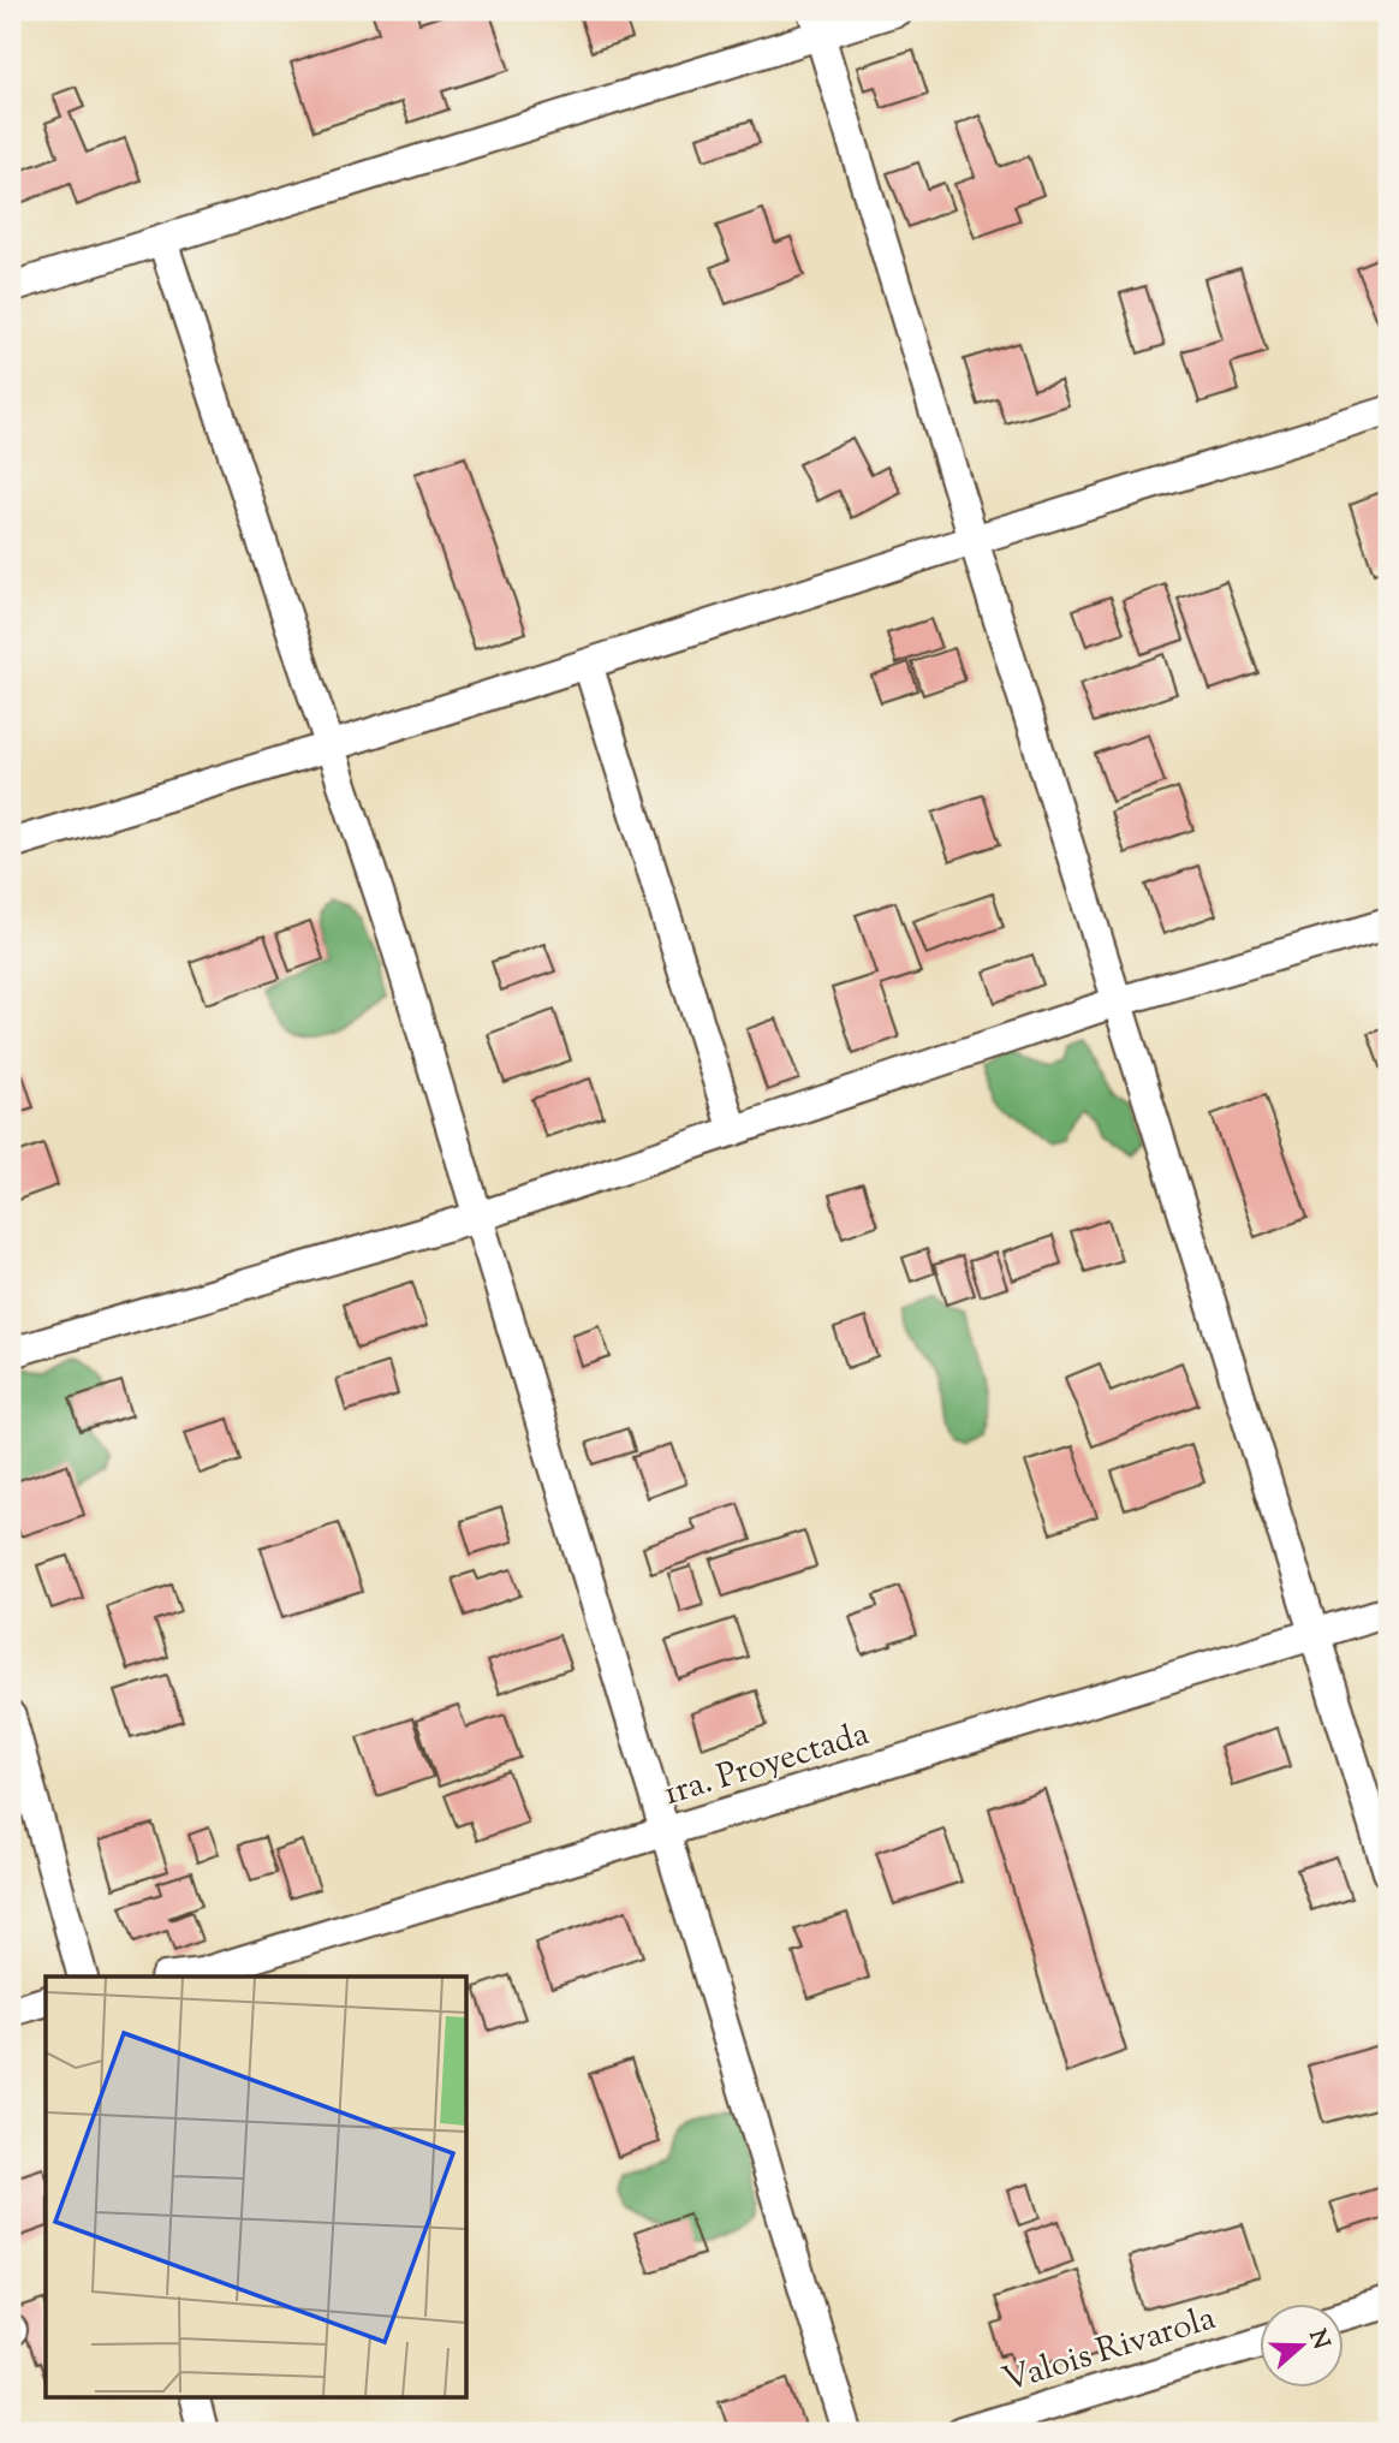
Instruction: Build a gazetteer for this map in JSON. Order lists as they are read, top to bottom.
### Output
{
  "streets": {
    "street": ["1ra. Proyectada", "Valois Rivarola"]
  },
  "north": "right"
}
